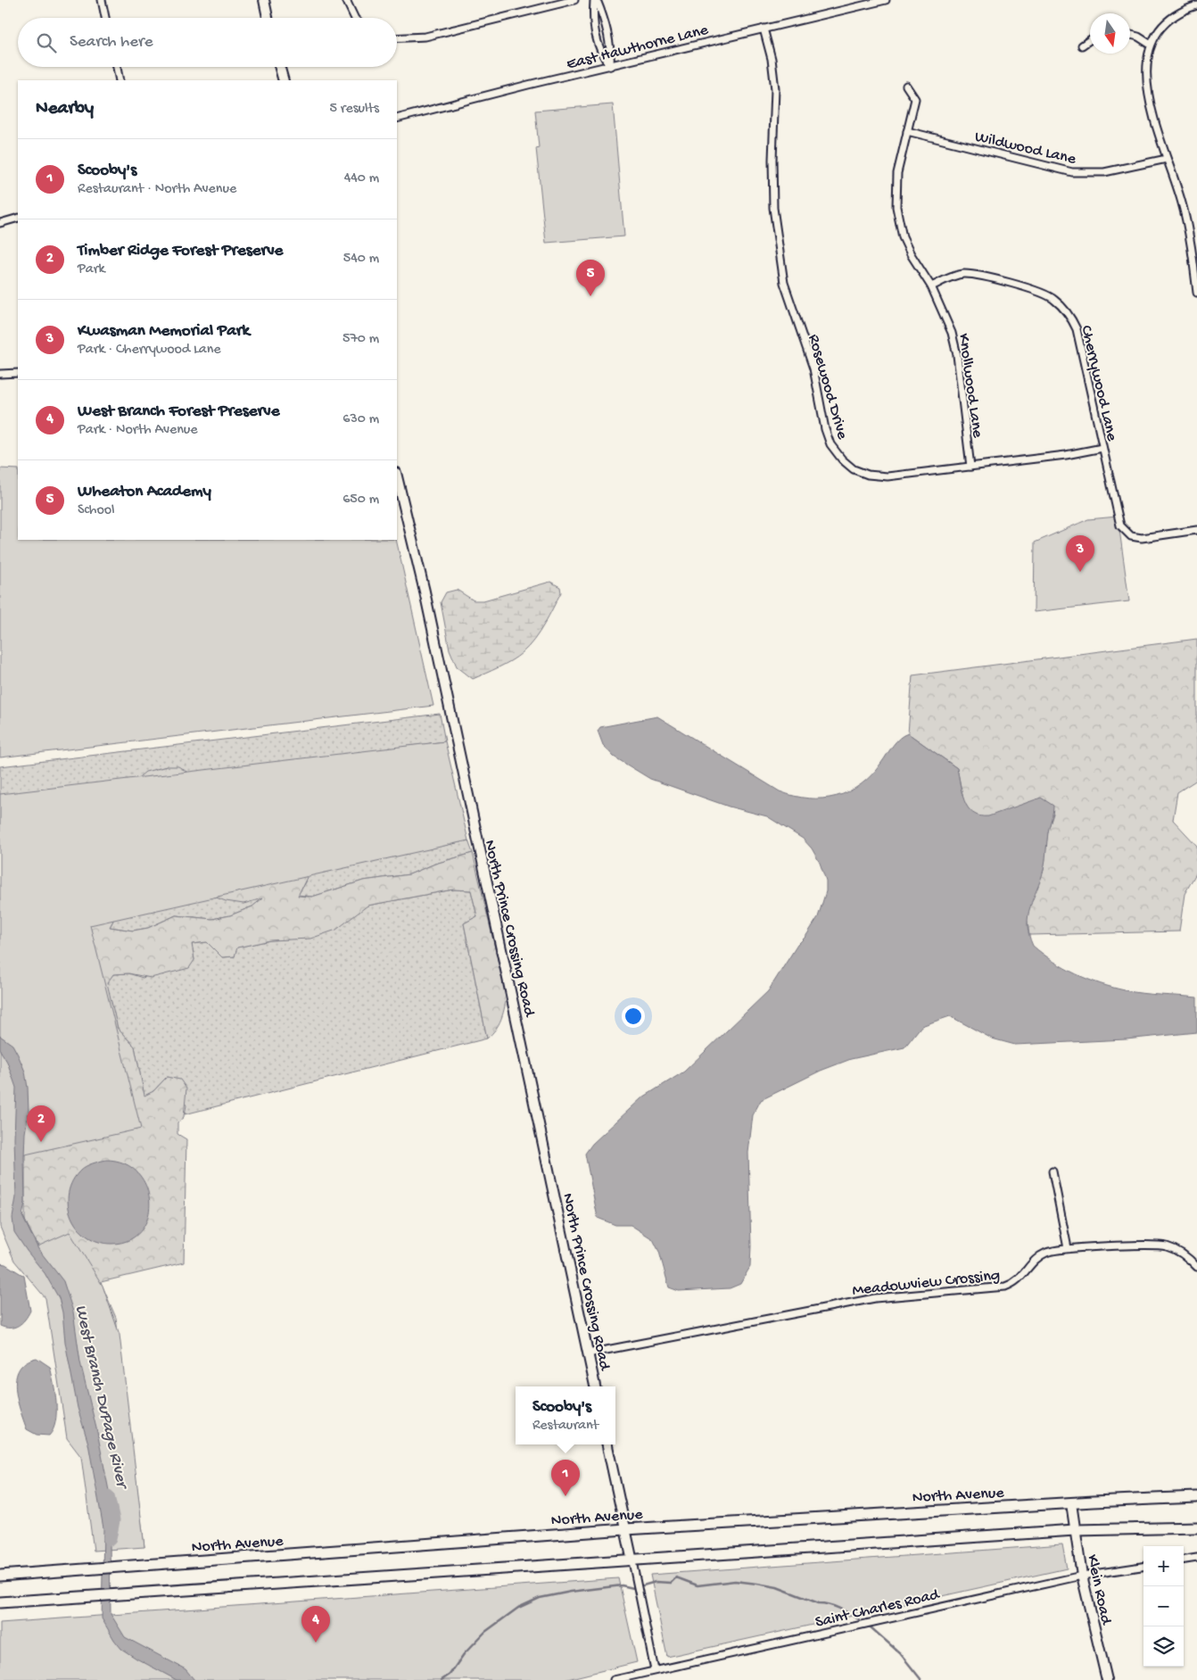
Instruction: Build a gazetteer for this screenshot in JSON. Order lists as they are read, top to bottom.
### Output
{
  "streets": {
    "main road": ["North Avenue"],
    "street": [
      "East Hawthorne Lane",
      "Wildwood Lane",
      "Cherrywood Lane",
      "Knollwood Lane",
      "Rosewood Drive",
      "North Prince Crossing Road",
      "Meadowview Crossing",
      "Klein Road",
      "Saint Charles Road"
    ]
  },
  "crossings": [
    ["East Hawthorne Lane", "Rosewood Drive"],
    ["Wildwood Lane", "Knollwood Lane"],
    ["Cherrywood Lane", "Knollwood Lane"],
    ["Cherrywood Lane", "Rosewood Drive"],
    ["Knollwood Lane", "Rosewood Drive"],
    ["North Prince Crossing Road", "Meadowview Crossing"],
    ["North Avenue", "Klein Road"],
    ["Klein Road", "Saint Charles Road"]
  ],
  "water": ["West Branch DuPage River"],
  "north": "bottom",
  "page": {
    "search": "Search here",
    "heading": ["Nearby", "5 results"],
    "list": [
      {
        "mark": "1",
        "name": "Scooby's",
        "note": "Restaurant · North Avenue",
        "value": "440 m"
      },
      {
        "mark": "2",
        "name": "Timber Ridge Forest Preserve",
        "note": "Park",
        "value": "540 m"
      },
      {
        "mark": "3",
        "name": "Kwasman Memorial Park",
        "note": "Park · Cherrywood Lane",
        "value": "570 m"
      },
      {
        "mark": "4",
        "name": "West Branch Forest Preserve",
        "note": "Park · North Avenue",
        "value": "630 m"
      },
      {
        "mark": "5",
        "name": "Wheaton Academy",
        "note": "School",
        "value": "650 m"
      }
    ],
    "pins": [
      "5",
      "3",
      "2",
      "1",
      "4"
    ],
    "popup": ["Scooby's", "Restaurant"],
    "map_buttons": ["+", "−"]
  }
}
